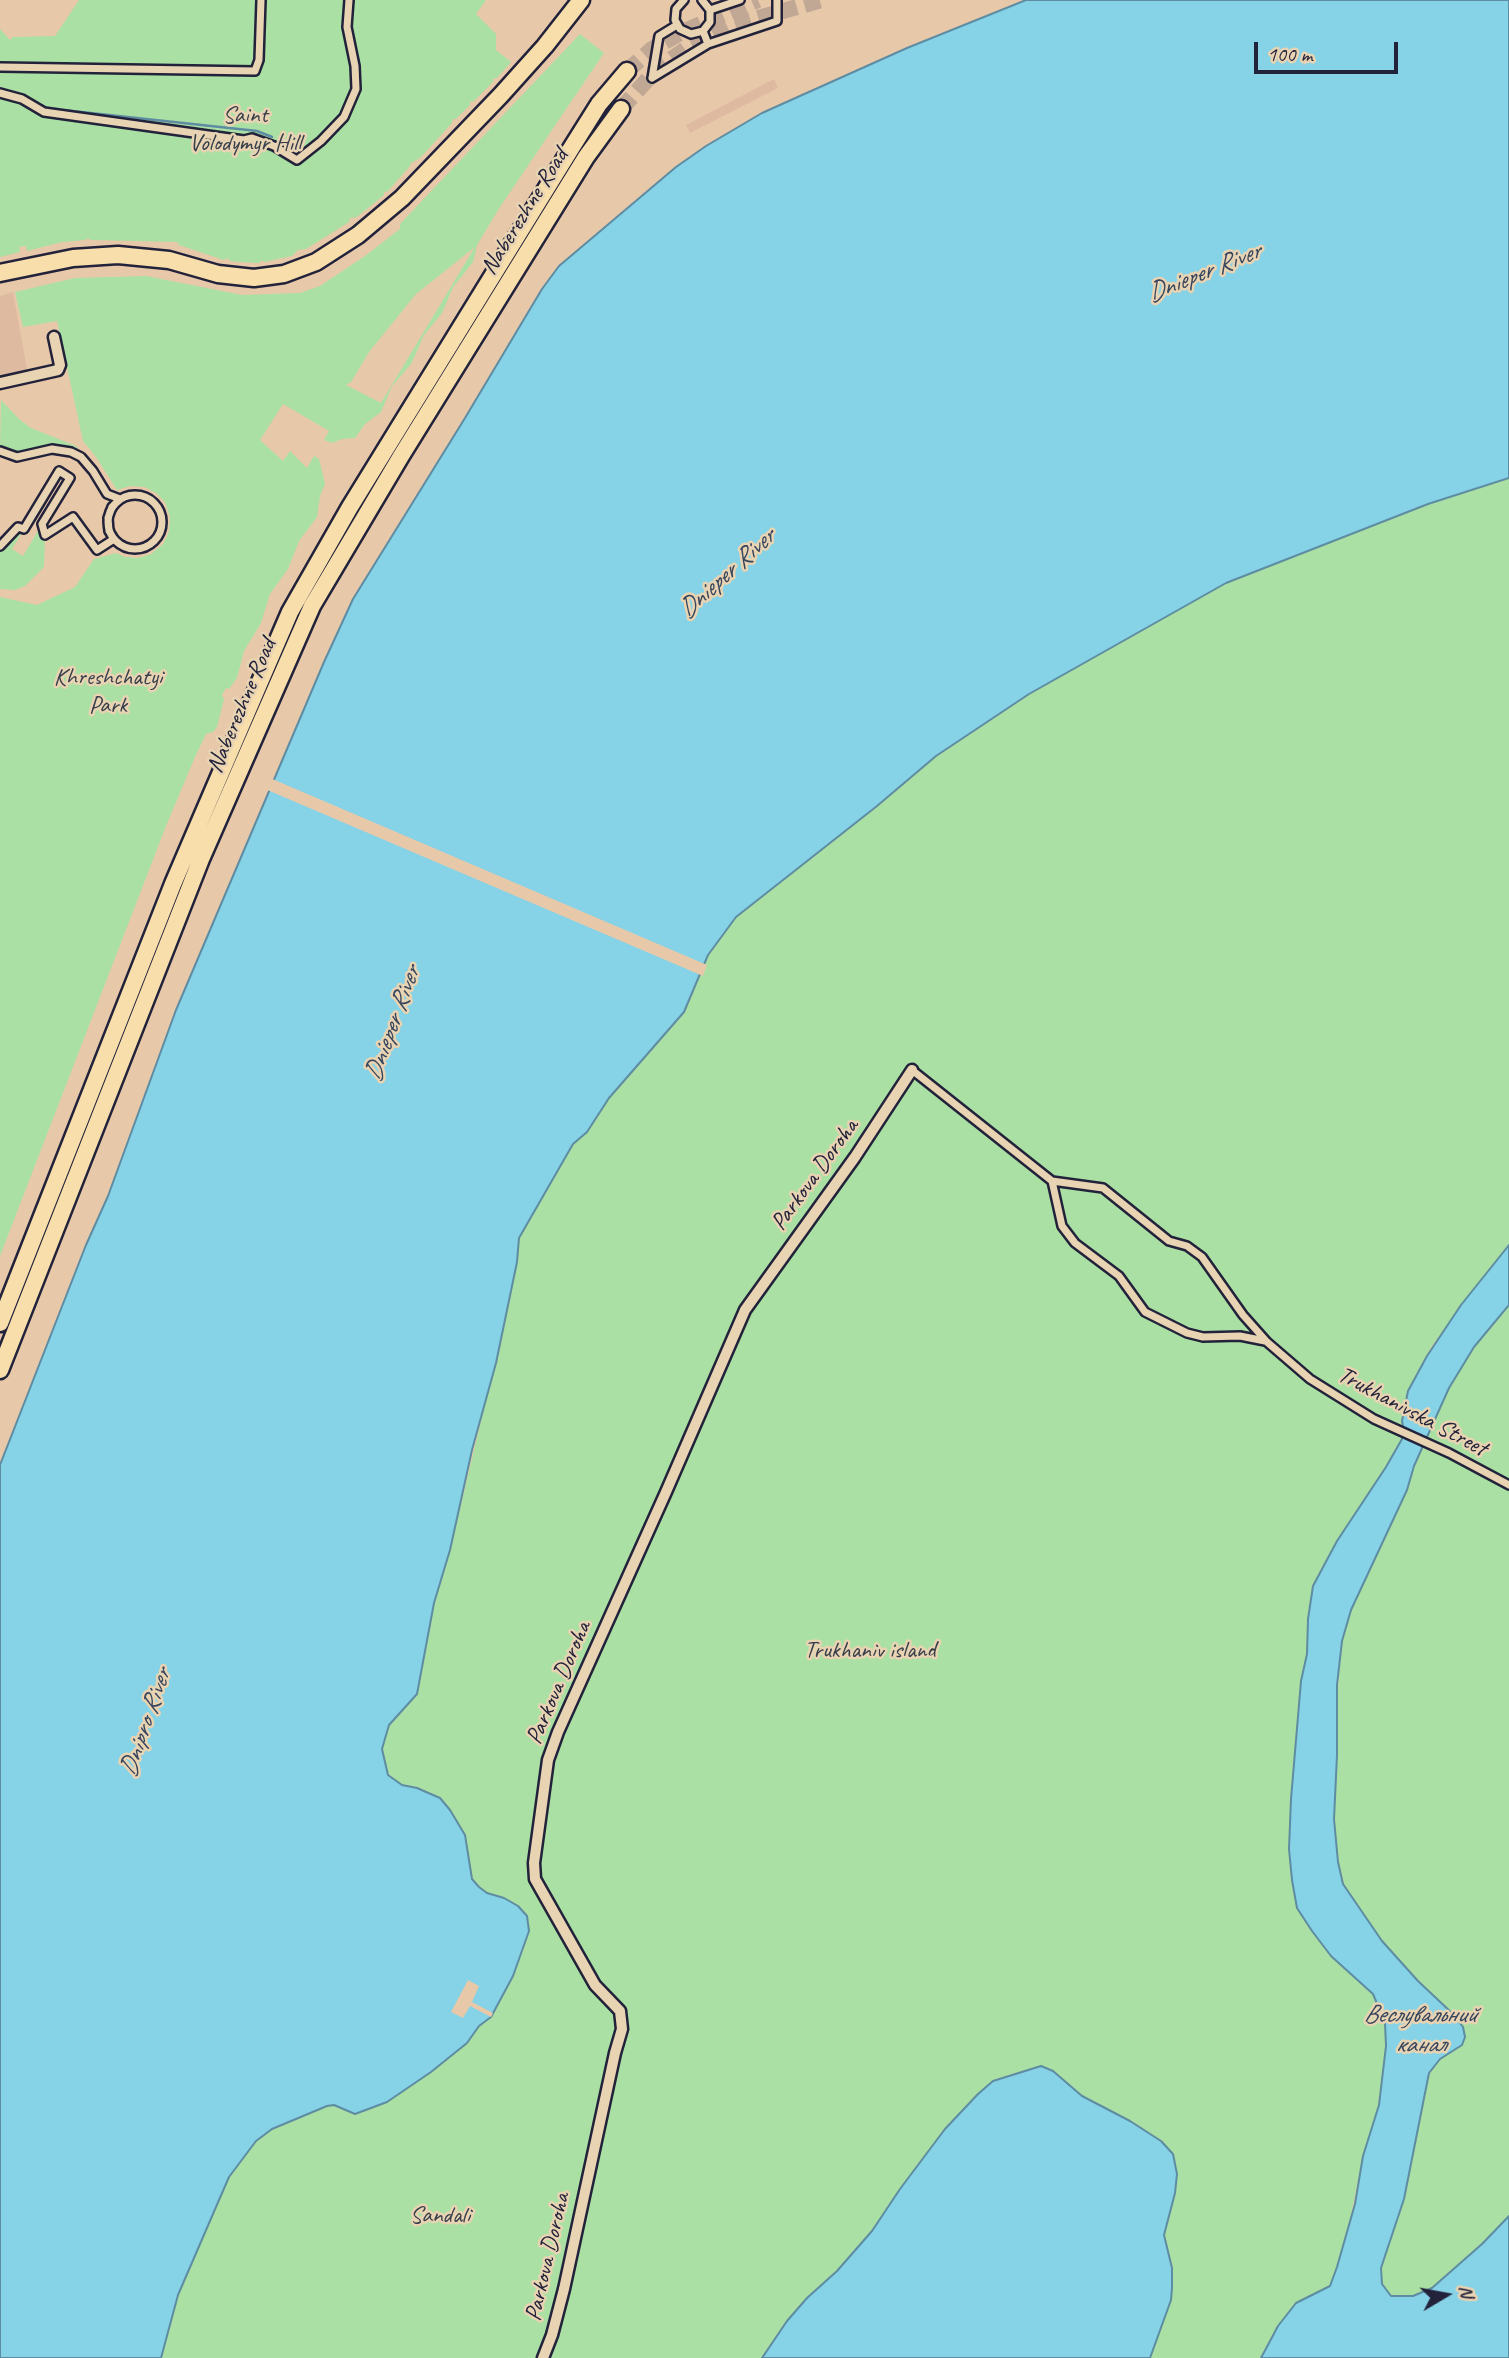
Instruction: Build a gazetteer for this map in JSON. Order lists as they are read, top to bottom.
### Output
{
  "streets": {
    "main road": ["Naberezhne Road"],
    "street": ["Parkova Doroha", "Trukhanivska Street"]
  },
  "water": ["Dnieper River", "Dnipro River", "Веслувальний канал"],
  "parks": [
    "Saint Volodymyr Hill",
    "Khreshchatyi Park",
    "Trukhaniv island",
    "Sandali"
  ],
  "scale_bar": "100 m",
  "north": "right"
}
